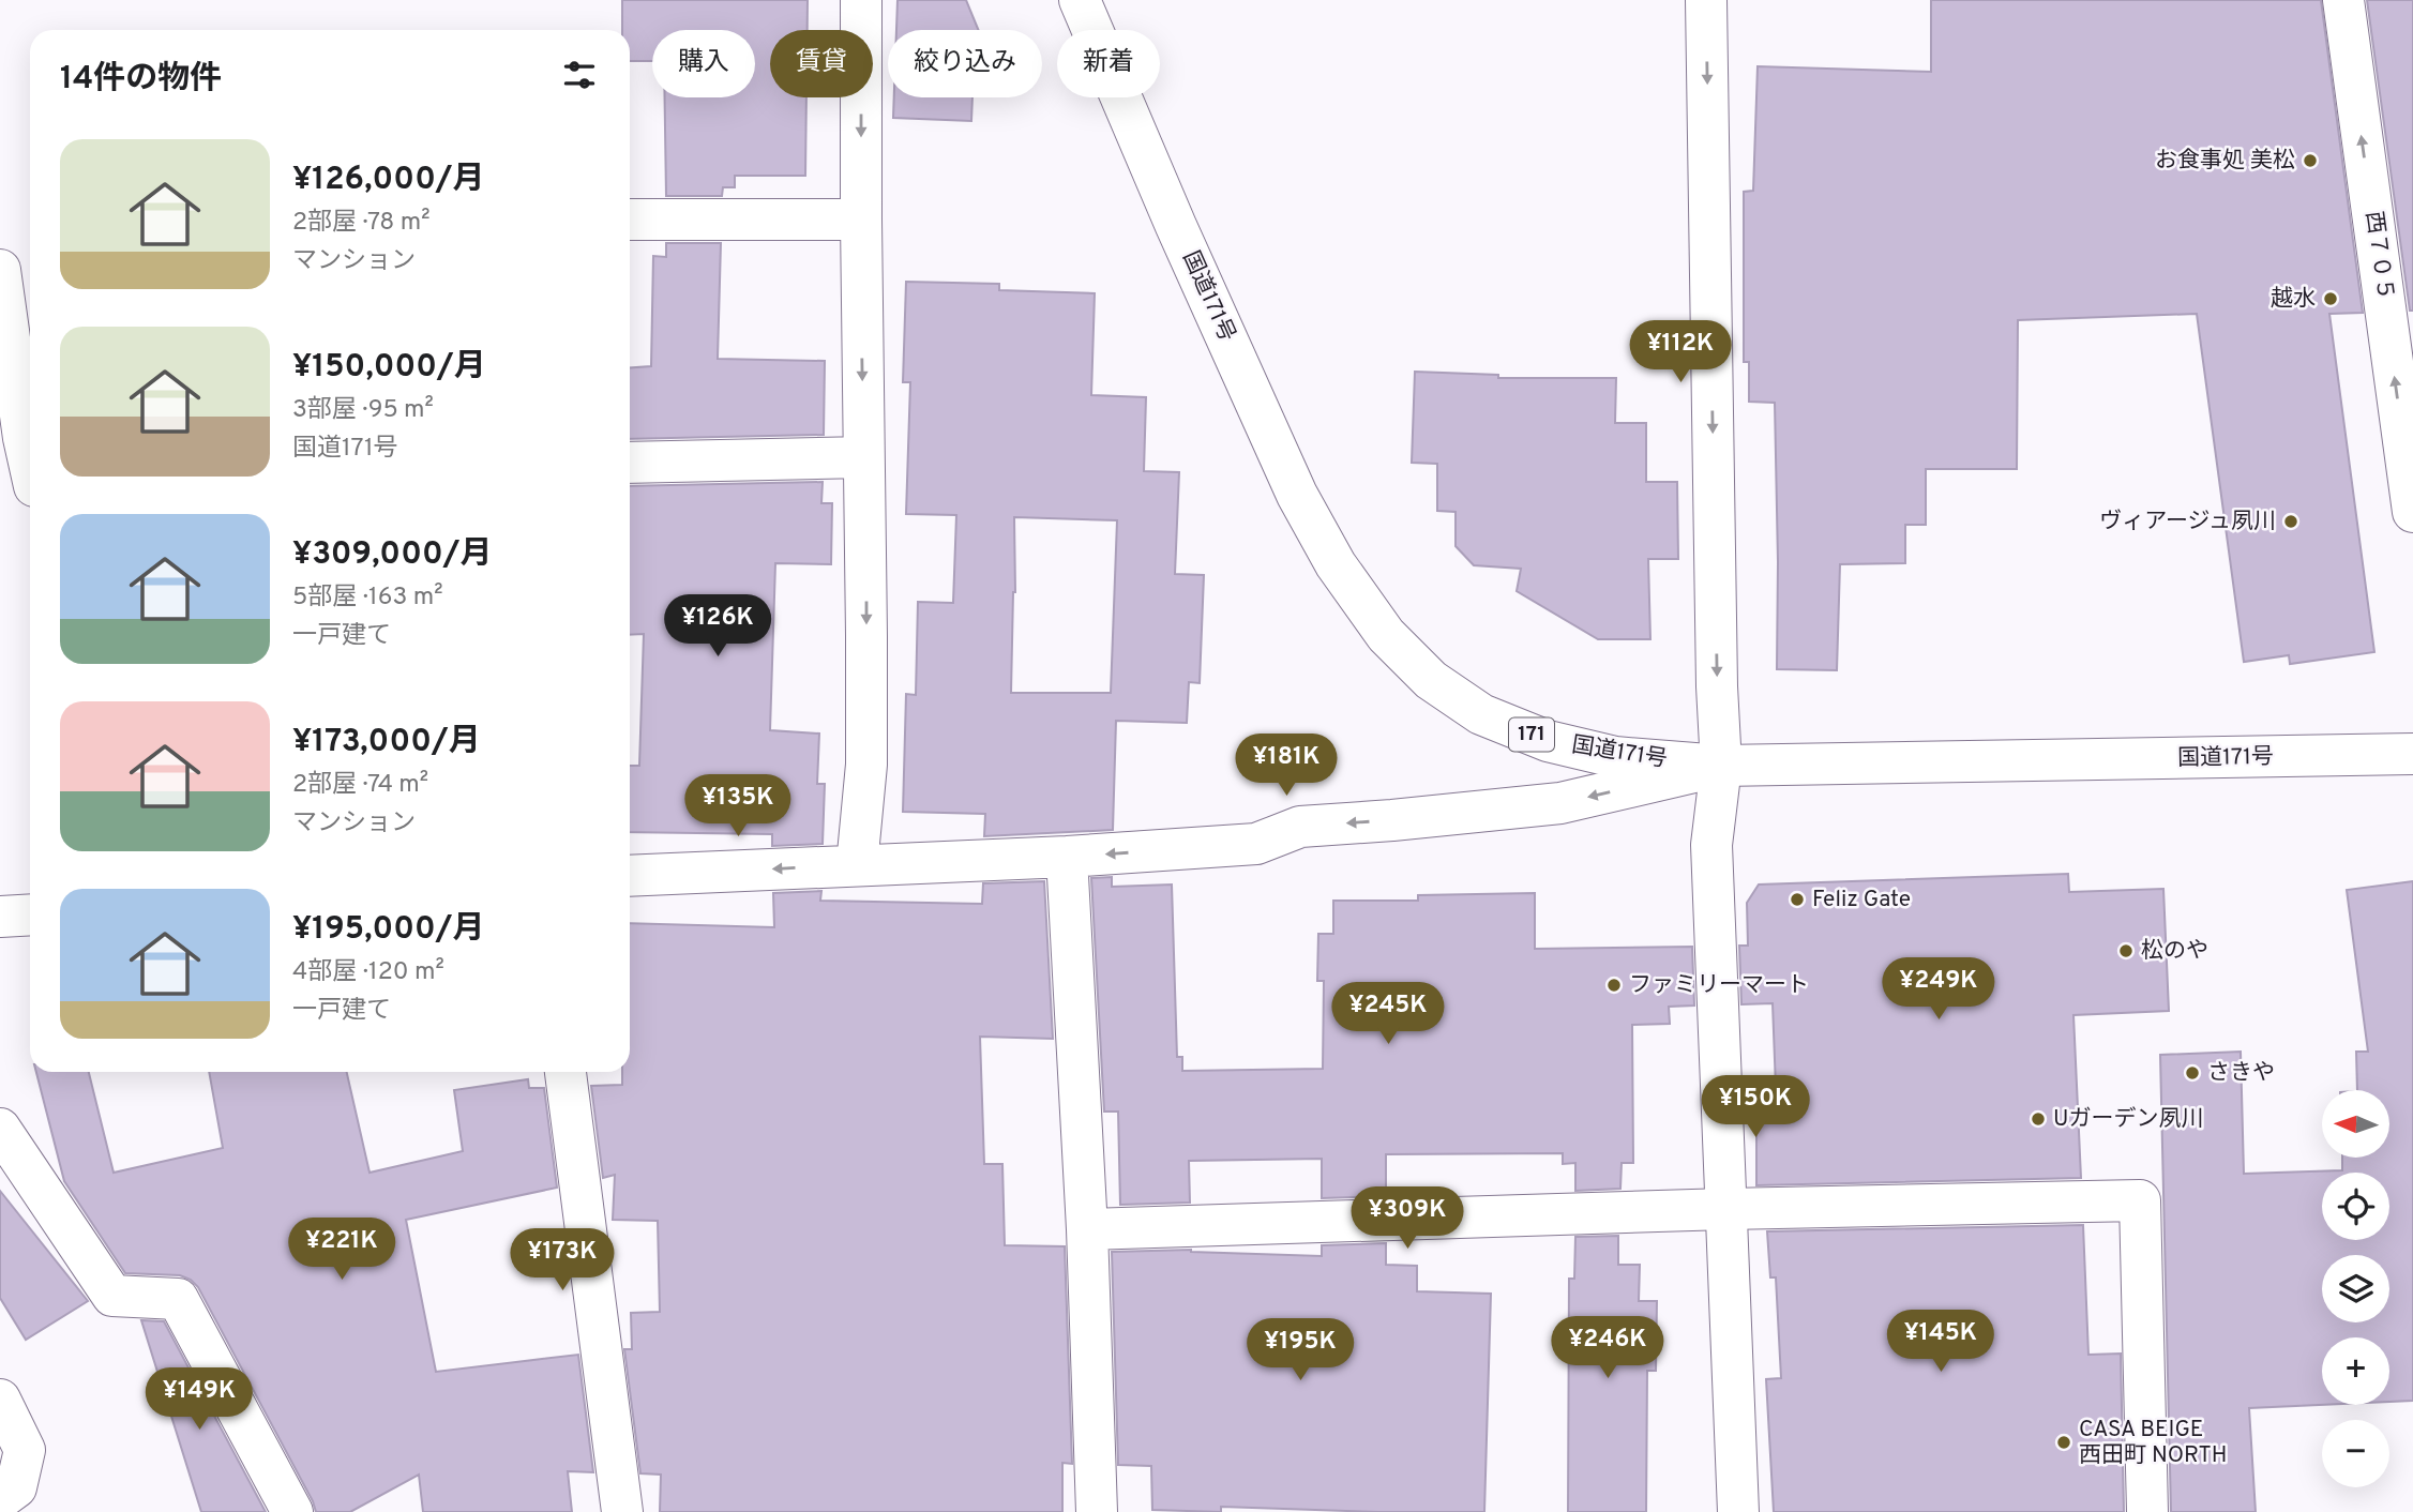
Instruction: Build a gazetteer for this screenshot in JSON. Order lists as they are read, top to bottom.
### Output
{
  "streets": {
    "main road": ["西７０５", "国道171号", "171"]
  },
  "one_way": ["西７０５"],
  "places": [
    "お食事処 美松",
    "越水",
    "ヴィアージュ夙川",
    "Feliz Gate",
    "松のや",
    "ファミリーマート",
    "さきや",
    "Uガーデン夙川",
    "CASA BEIGE 西田町 NORTH"
  ],
  "north": "left",
  "page": {
    "chip": [
      "購入",
      "賃貸",
      "絞り込み",
      "新着"
    ],
    "heading": "14件の物件",
    "list": [
      {
        "name": "¥126,000/月",
        "note": "2部屋 · 78 m² · マンション"
      },
      {
        "name": "¥150,000/月",
        "note": "3部屋 · 95 m² · 国道171号"
      },
      {
        "name": "¥309,000/月",
        "note": "5部屋 · 163 m² · 一戸建て"
      },
      {
        "name": "¥173,000/月",
        "note": "2部屋 · 74 m² · マンション"
      },
      {
        "name": "¥195,000/月",
        "note": "4部屋 · 120 m² · 一戸建て"
      }
    ],
    "price": [
      "¥112K",
      "¥126K",
      "¥181K",
      "¥135K",
      "¥249K",
      "¥245K",
      "¥150K",
      "¥309K",
      "¥221K",
      "¥173K",
      "¥145K",
      "¥246K",
      "¥195K",
      "¥149K"
    ],
    "map_buttons": ["+", "−"]
  }
}
